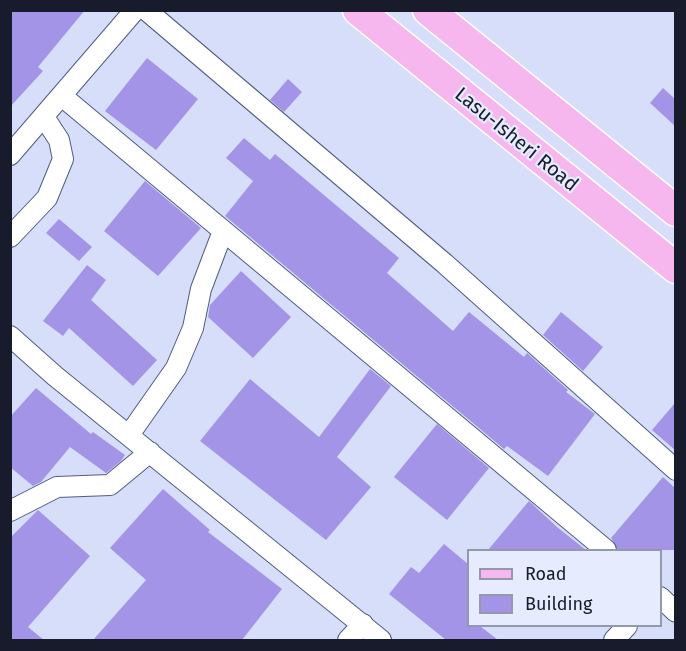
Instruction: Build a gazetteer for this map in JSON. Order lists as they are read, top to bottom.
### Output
{
  "streets": {
    "main road": ["Lasu-Isheri Road"]
  },
  "legend": ["Road", "Building"]
}
